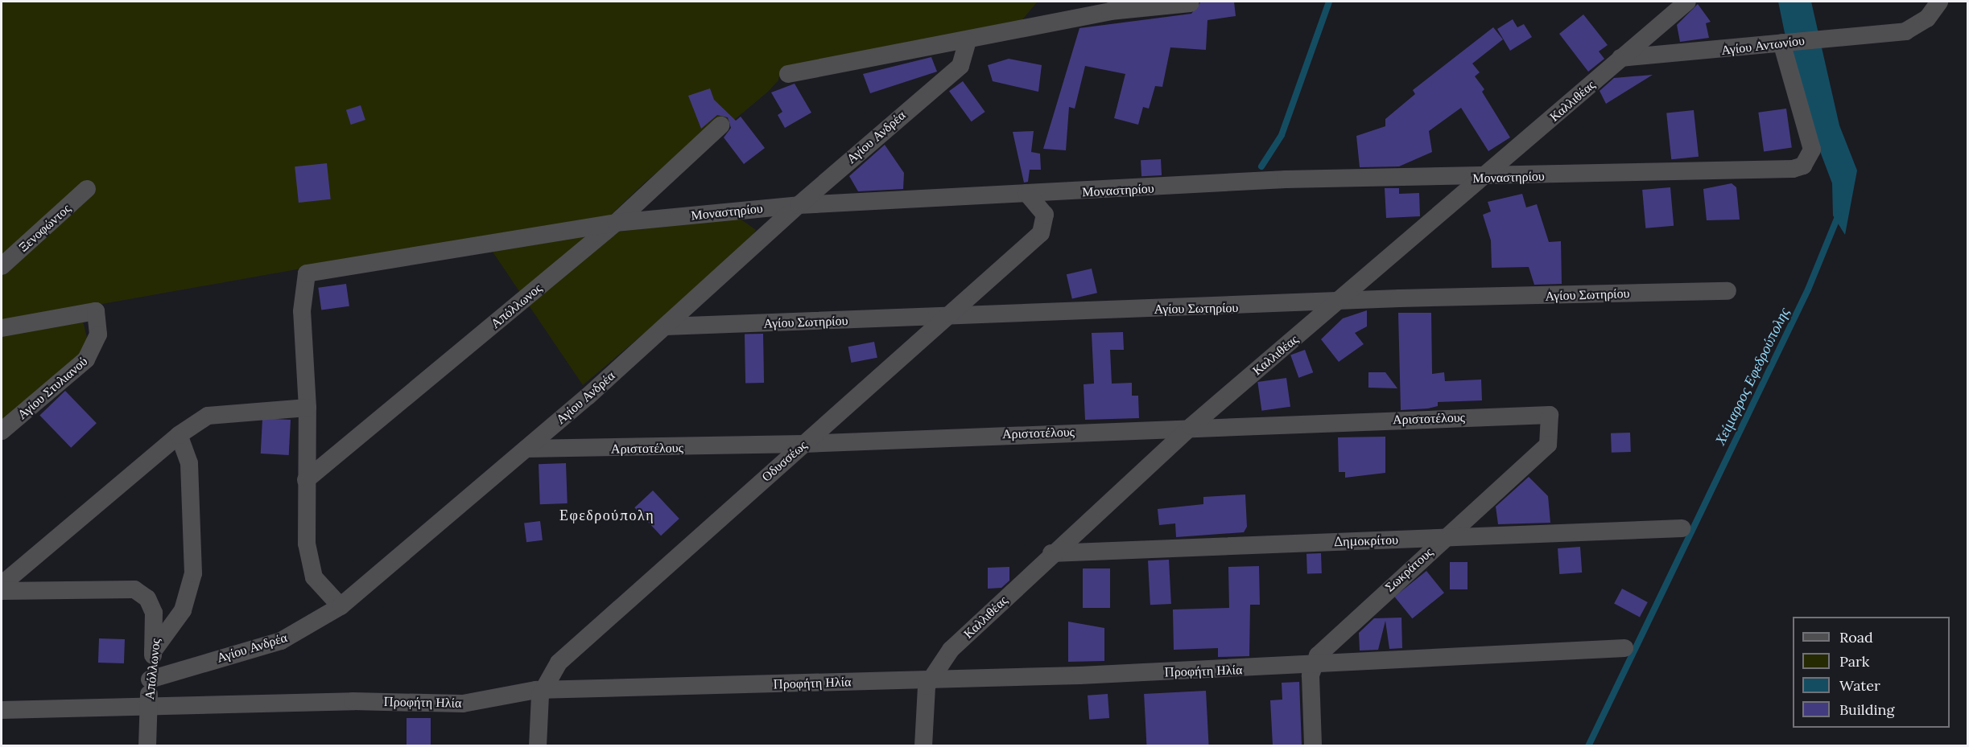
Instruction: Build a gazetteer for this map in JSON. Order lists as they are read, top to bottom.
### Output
{
  "streets": {
    "street": [
      "Αγίου Αντωνίου",
      "Καλλιθέας",
      "Αγίου Ανδρέα",
      "Μοναστηρίου",
      "Ξενοφώντος",
      "Αγίου Σωτηρίου",
      "Απόλλωνος",
      "Αγίου Στυλιανού",
      "Αριστοτέλους",
      "Οδυσσέως",
      "Δημοκρίτου",
      "Σωκράτους",
      "Προφήτη Ηλία"
    ]
  },
  "crossings": [
    ["Αγίου Αντωνίου", "Καλλιθέας"],
    ["Αγίου Αντωνίου", "Μοναστηρίου"],
    ["Καλλιθέας", "Μοναστηρίου"],
    ["Καλλιθέας", "Αγίου Σωτηρίου"],
    ["Καλλιθέας", "Αριστοτέλους"],
    ["Καλλιθέας", "Δημοκρίτου"],
    ["Καλλιθέας", "Προφήτη Ηλία"],
    ["Αγίου Ανδρέα", "Μοναστηρίου"],
    ["Αγίου Ανδρέα", "Αγίου Σωτηρίου"],
    ["Αγίου Ανδρέα", "Απόλλωνος"],
    ["Αγίου Ανδρέα", "Αριστοτέλους"],
    ["Μοναστηρίου", "Απόλλωνος"],
    ["Μοναστηρίου", "Οδυσσέως"],
    ["Αγίου Σωτηρίου", "Οδυσσέως"],
    ["Απόλλωνος", "Προφήτη Ηλία"],
    ["Αριστοτέλους", "Οδυσσέως"],
    ["Αριστοτέλους", "Σωκράτους"],
    ["Οδυσσέως", "Προφήτη Ηλία"],
    ["Δημοκρίτου", "Σωκράτους"],
    ["Σωκράτους", "Προφήτη Ηλία"]
  ],
  "districts": ["Εφεδρούπολη"],
  "water": ["Χείμαρρος Εφεδρούπολης"],
  "legend": [
    "Road",
    "Park",
    "Water",
    "Building"
  ]
}
